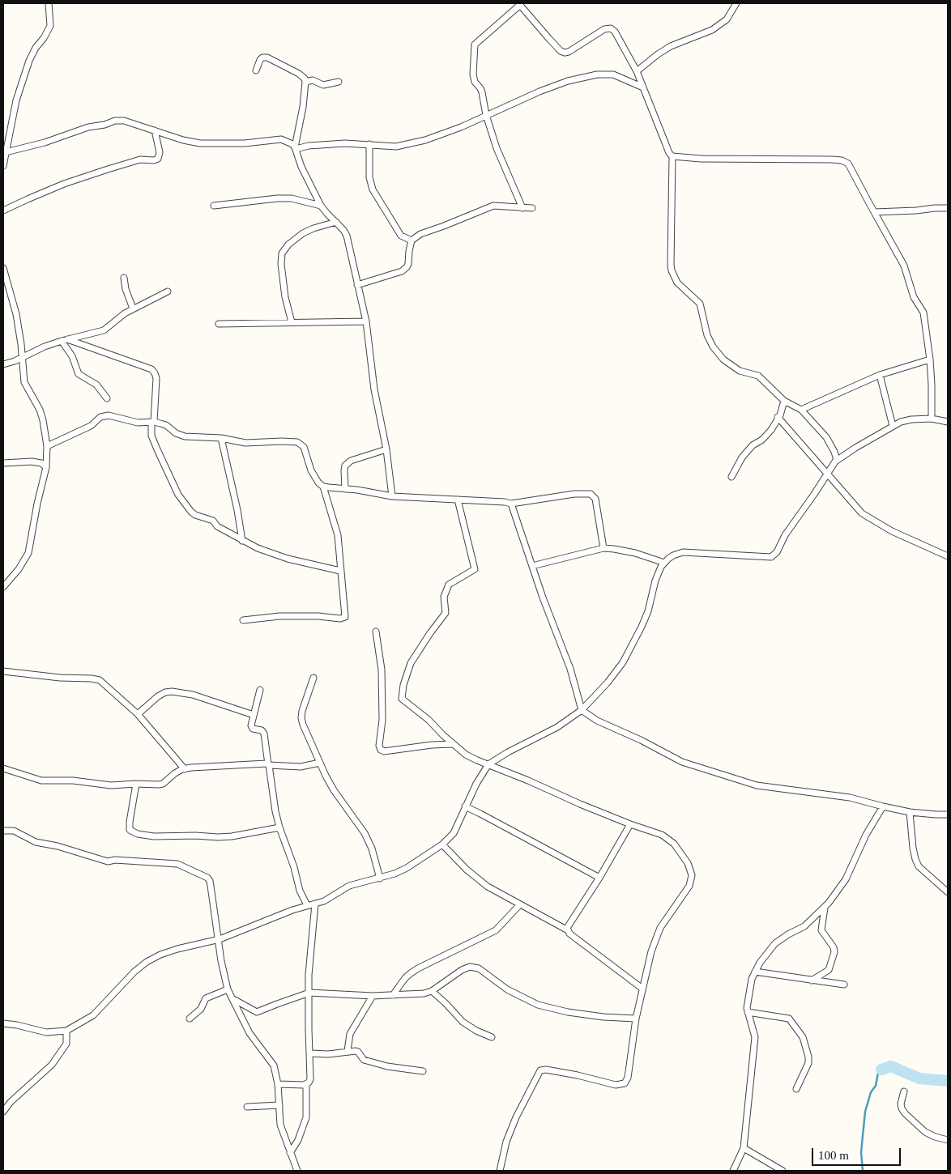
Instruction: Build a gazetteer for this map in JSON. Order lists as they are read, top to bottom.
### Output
{
  "scale_bar": "100 m"
}
